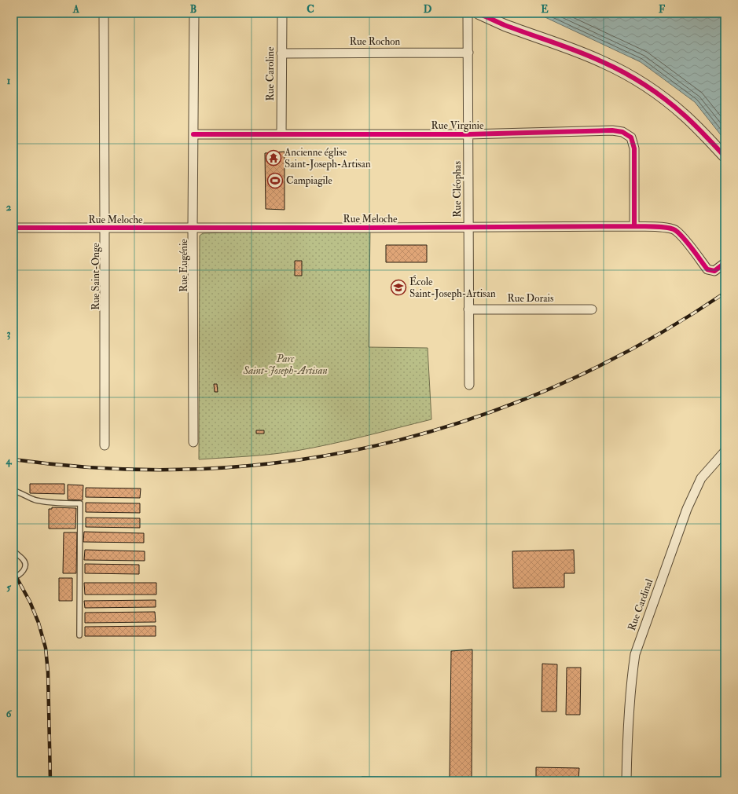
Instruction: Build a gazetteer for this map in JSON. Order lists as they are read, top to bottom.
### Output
{
  "streets": {
    "street": [
      "Rue Rochon",
      "Rue Caroline",
      "Rue Virginie",
      "Rue Cléophas",
      "Rue Meloche",
      "Rue Eugénie",
      "Rue Saint-Onge",
      "Rue Dorais",
      "Rue Cardinal"
    ]
  },
  "crossings": [
    ["Rue Rochon", "Rue Caroline"],
    ["Rue Rochon", "Rue Cléophas"],
    ["Rue Caroline", "Rue Virginie"],
    ["Rue Virginie", "Rue Cléophas"],
    ["Rue Virginie", "Rue Meloche"],
    ["Rue Virginie", "Rue Eugénie"],
    ["Rue Cléophas", "Rue Meloche"],
    ["Rue Cléophas", "Rue Dorais"],
    ["Rue Meloche", "Rue Eugénie"],
    ["Rue Meloche", "Rue Saint-Onge"]
  ],
  "parks": ["Parc Saint-Joseph-Artisan"],
  "places": {
    "temple": ["Ancienne église Saint-Joseph-Artisan"],
    "sports": ["Campiagile"],
    "school or university": ["École Saint-Joseph-Artisan"]
  },
  "grid": {
    "columns": [
      "A",
      "B",
      "C",
      "D",
      "E",
      "F"
    ],
    "rows": [
      "1",
      "2",
      "3",
      "4",
      "5",
      "6"
    ]
  }
}
